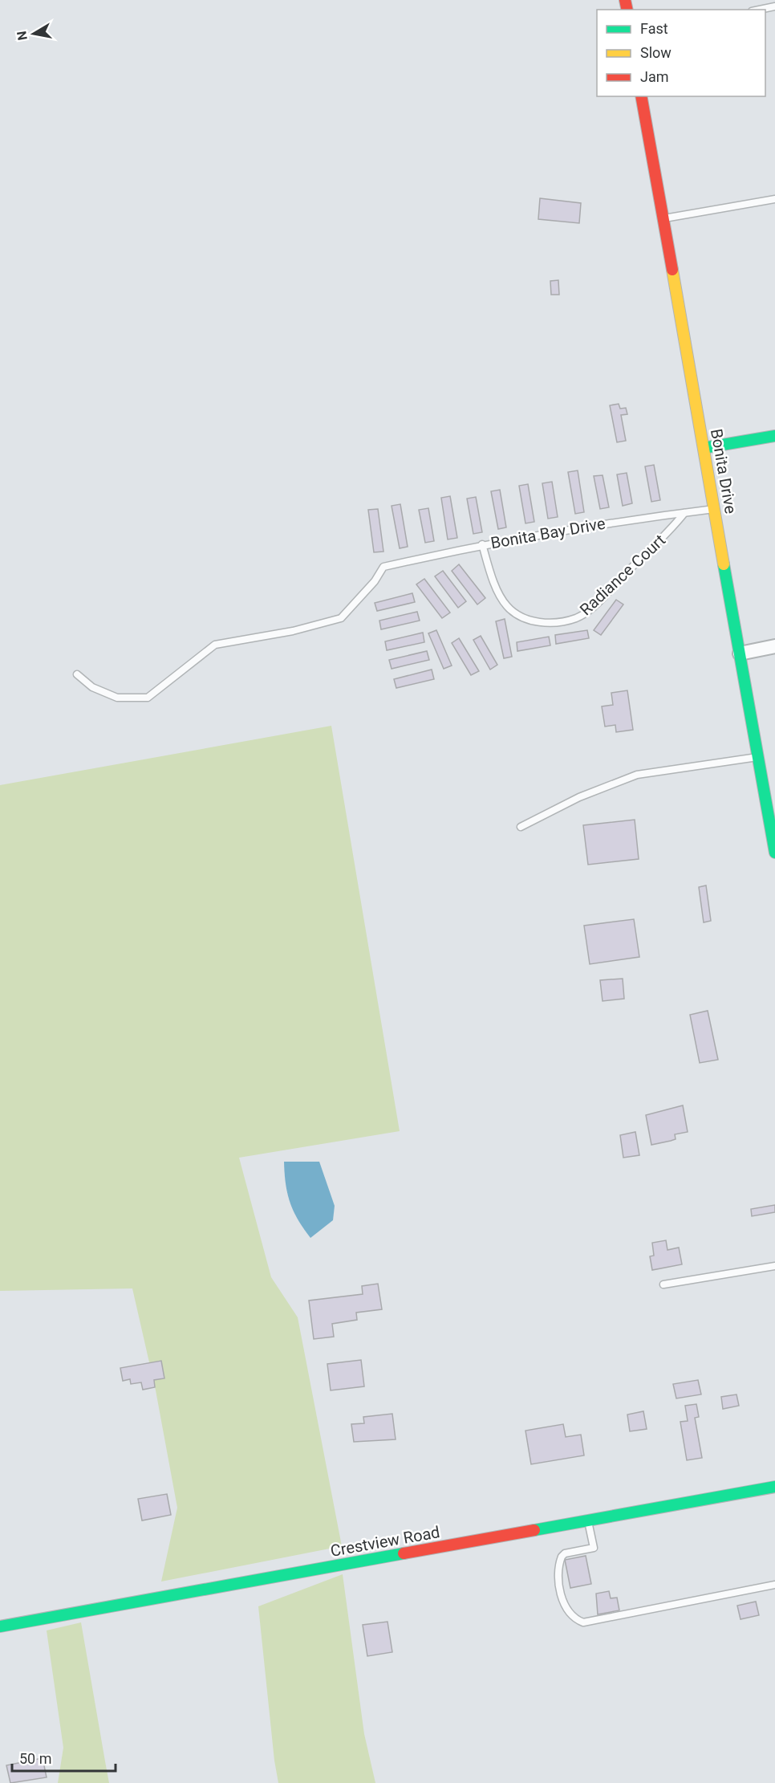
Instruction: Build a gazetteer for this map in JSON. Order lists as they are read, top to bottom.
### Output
{
  "streets": {
    "street": ["Bonita Drive", "Crestview Road"],
    "lane": ["Bonita Bay Drive", "Radiance Court"]
  },
  "crossings": [
    ["Bonita Drive", "Bonita Bay Drive"],
    ["Bonita Bay Drive", "Radiance Court"]
  ],
  "legend": ["Fast", "Slow", "Jam"],
  "scale_bar": "50 m",
  "north": "left"
}
